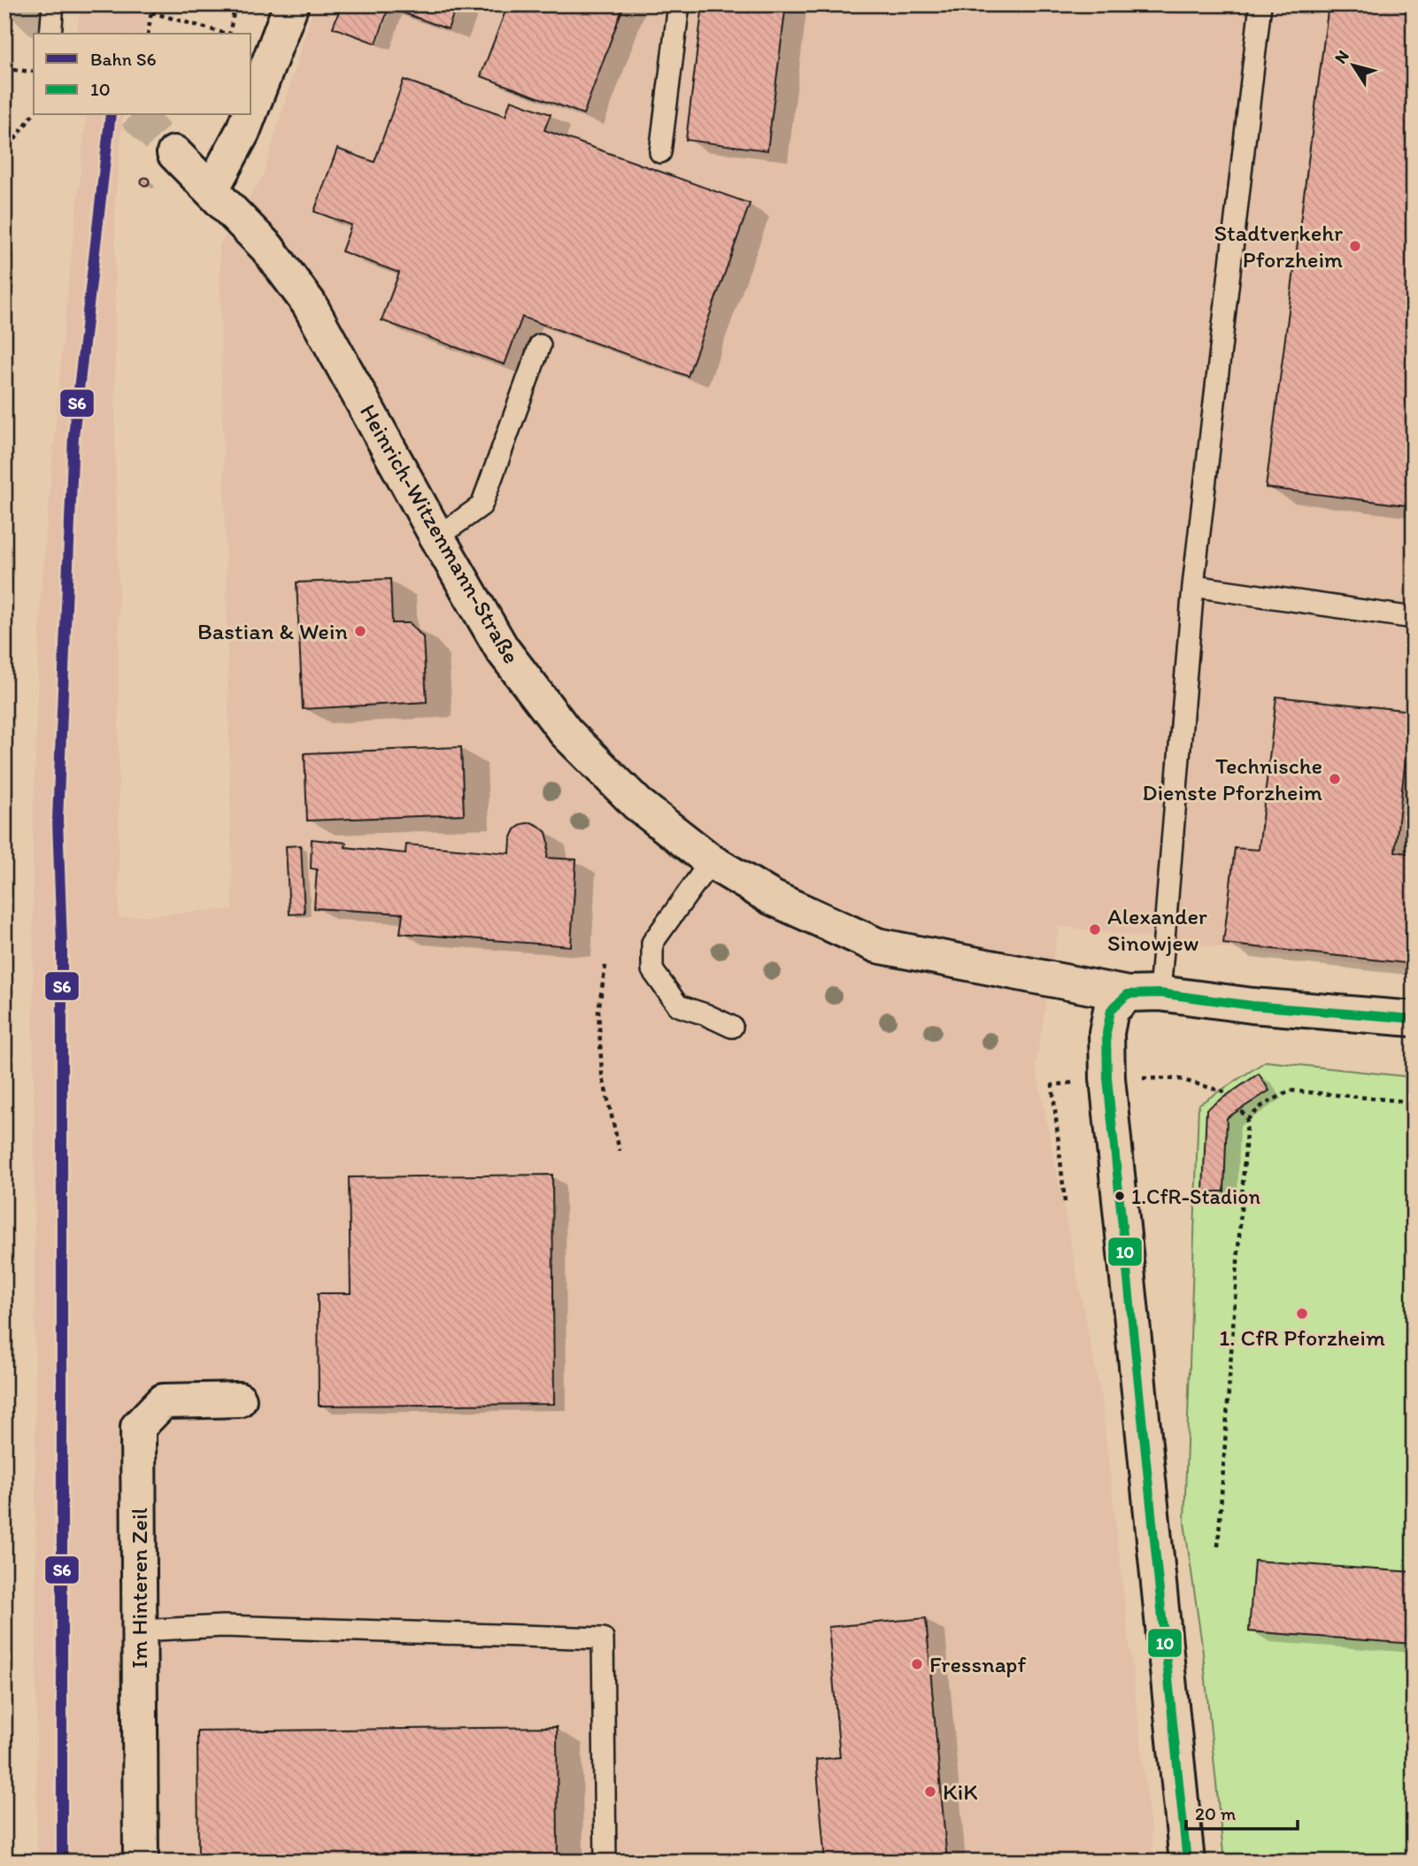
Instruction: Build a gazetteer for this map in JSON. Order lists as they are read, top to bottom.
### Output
{
  "streets": {
    "street": ["Heinrich-Witzenmann-Straße", "Im Hinteren Zeil"]
  },
  "places": [
    "Stadtverkehr Pforzheim",
    "Bastian & Wein",
    "Technische Dienste Pforzheim",
    "Alexander Sinowjew",
    "1.CfR-Stadion",
    "1. CfR Pforzheim",
    "Fressnapf",
    "KiK"
  ],
  "lines": ["rail line S6", "transit line 10"],
  "legend": ["Bahn S6", "10"],
  "scale_bar": "20 m",
  "north": "top left"
}
